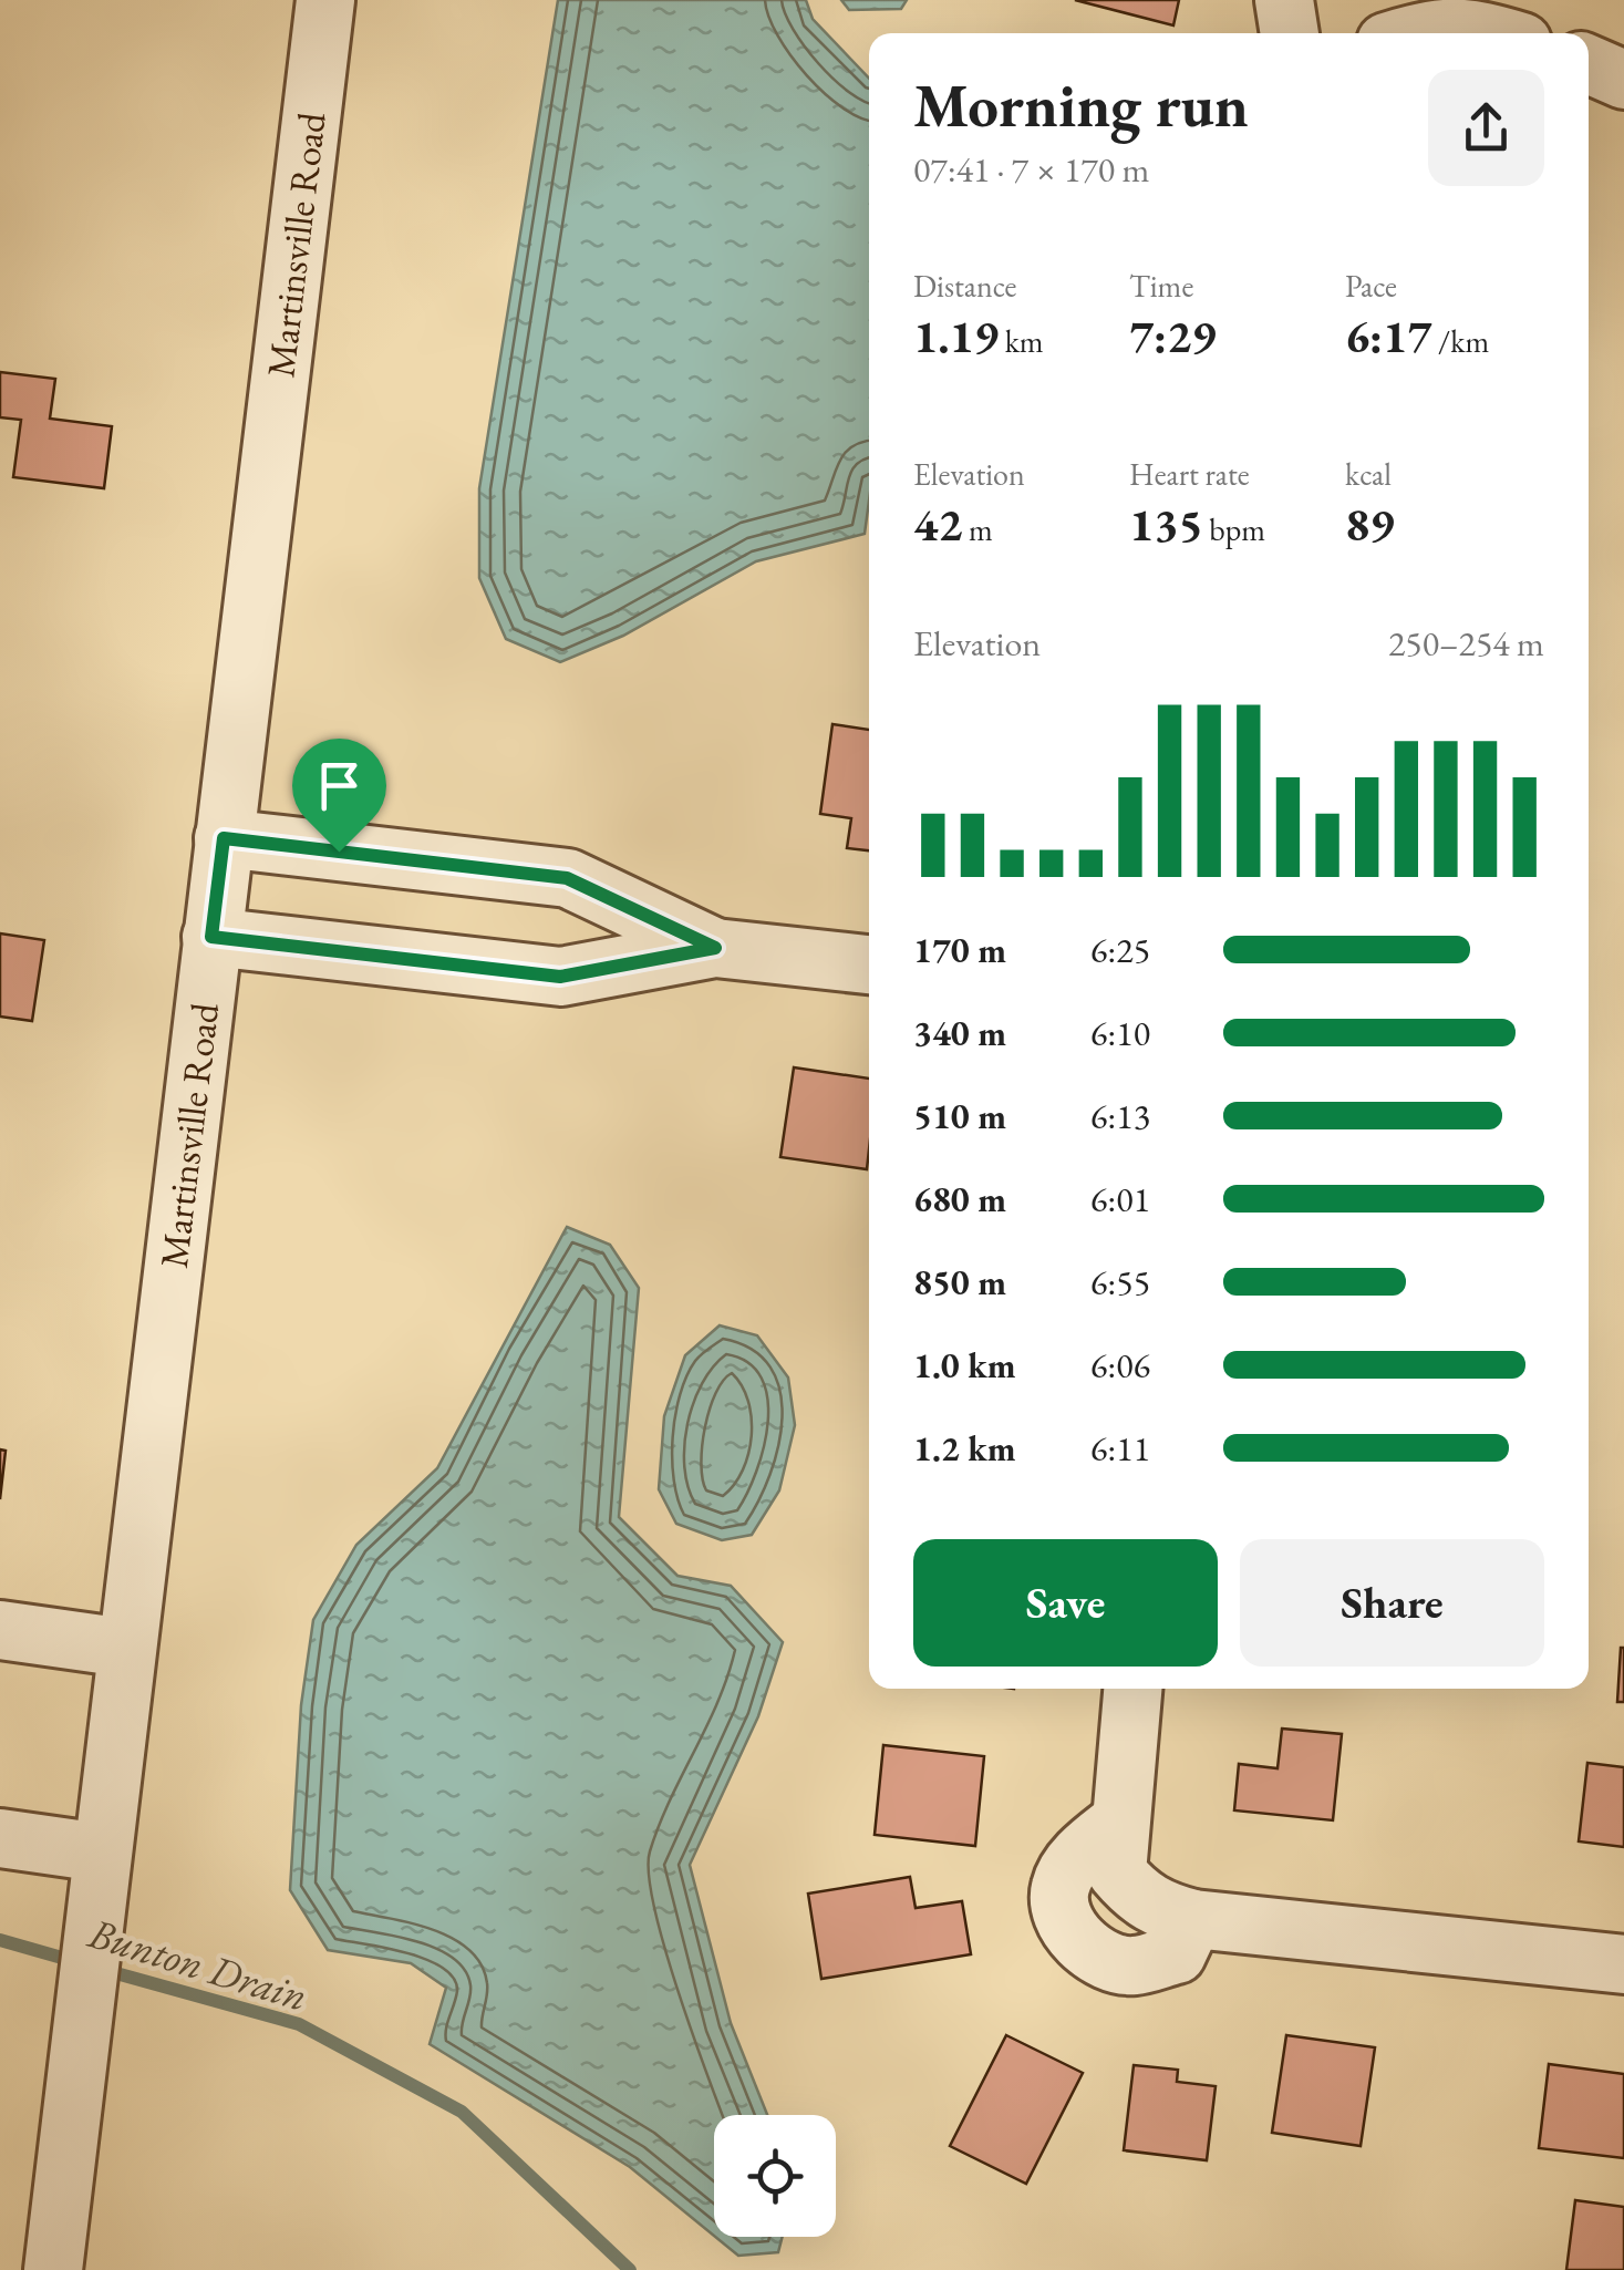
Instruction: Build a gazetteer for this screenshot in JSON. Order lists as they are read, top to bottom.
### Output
{
  "streets": {
    "street": ["Martinsville Road"]
  },
  "water": ["Bunton Drain"],
  "page": {
    "heading": ["Morning run", "07:41 · 7 × 170 m"],
    "stats": [
      ["Distance", "1.19 km"],
      ["Time", "7:29"],
      ["Pace", "6:17 /km"],
      ["Elevation", "42 m"],
      ["Heart rate", "135 bpm"],
      ["kcal", "89"]
    ],
    "chart": ["Elevation", "250–254 m"],
    "list": [
      {
        "name": "170 m",
        "note": "6:25"
      },
      {
        "name": "340 m",
        "note": "6:10"
      },
      {
        "name": "510 m",
        "note": "6:13"
      },
      {
        "name": "680 m",
        "note": "6:01"
      },
      {
        "name": "850 m",
        "note": "6:55"
      },
      {
        "name": "1.0 km",
        "note": "6:06"
      },
      {
        "name": "1.2 km",
        "note": "6:11"
      }
    ],
    "buttons": ["Save", "Share"]
  }
}
